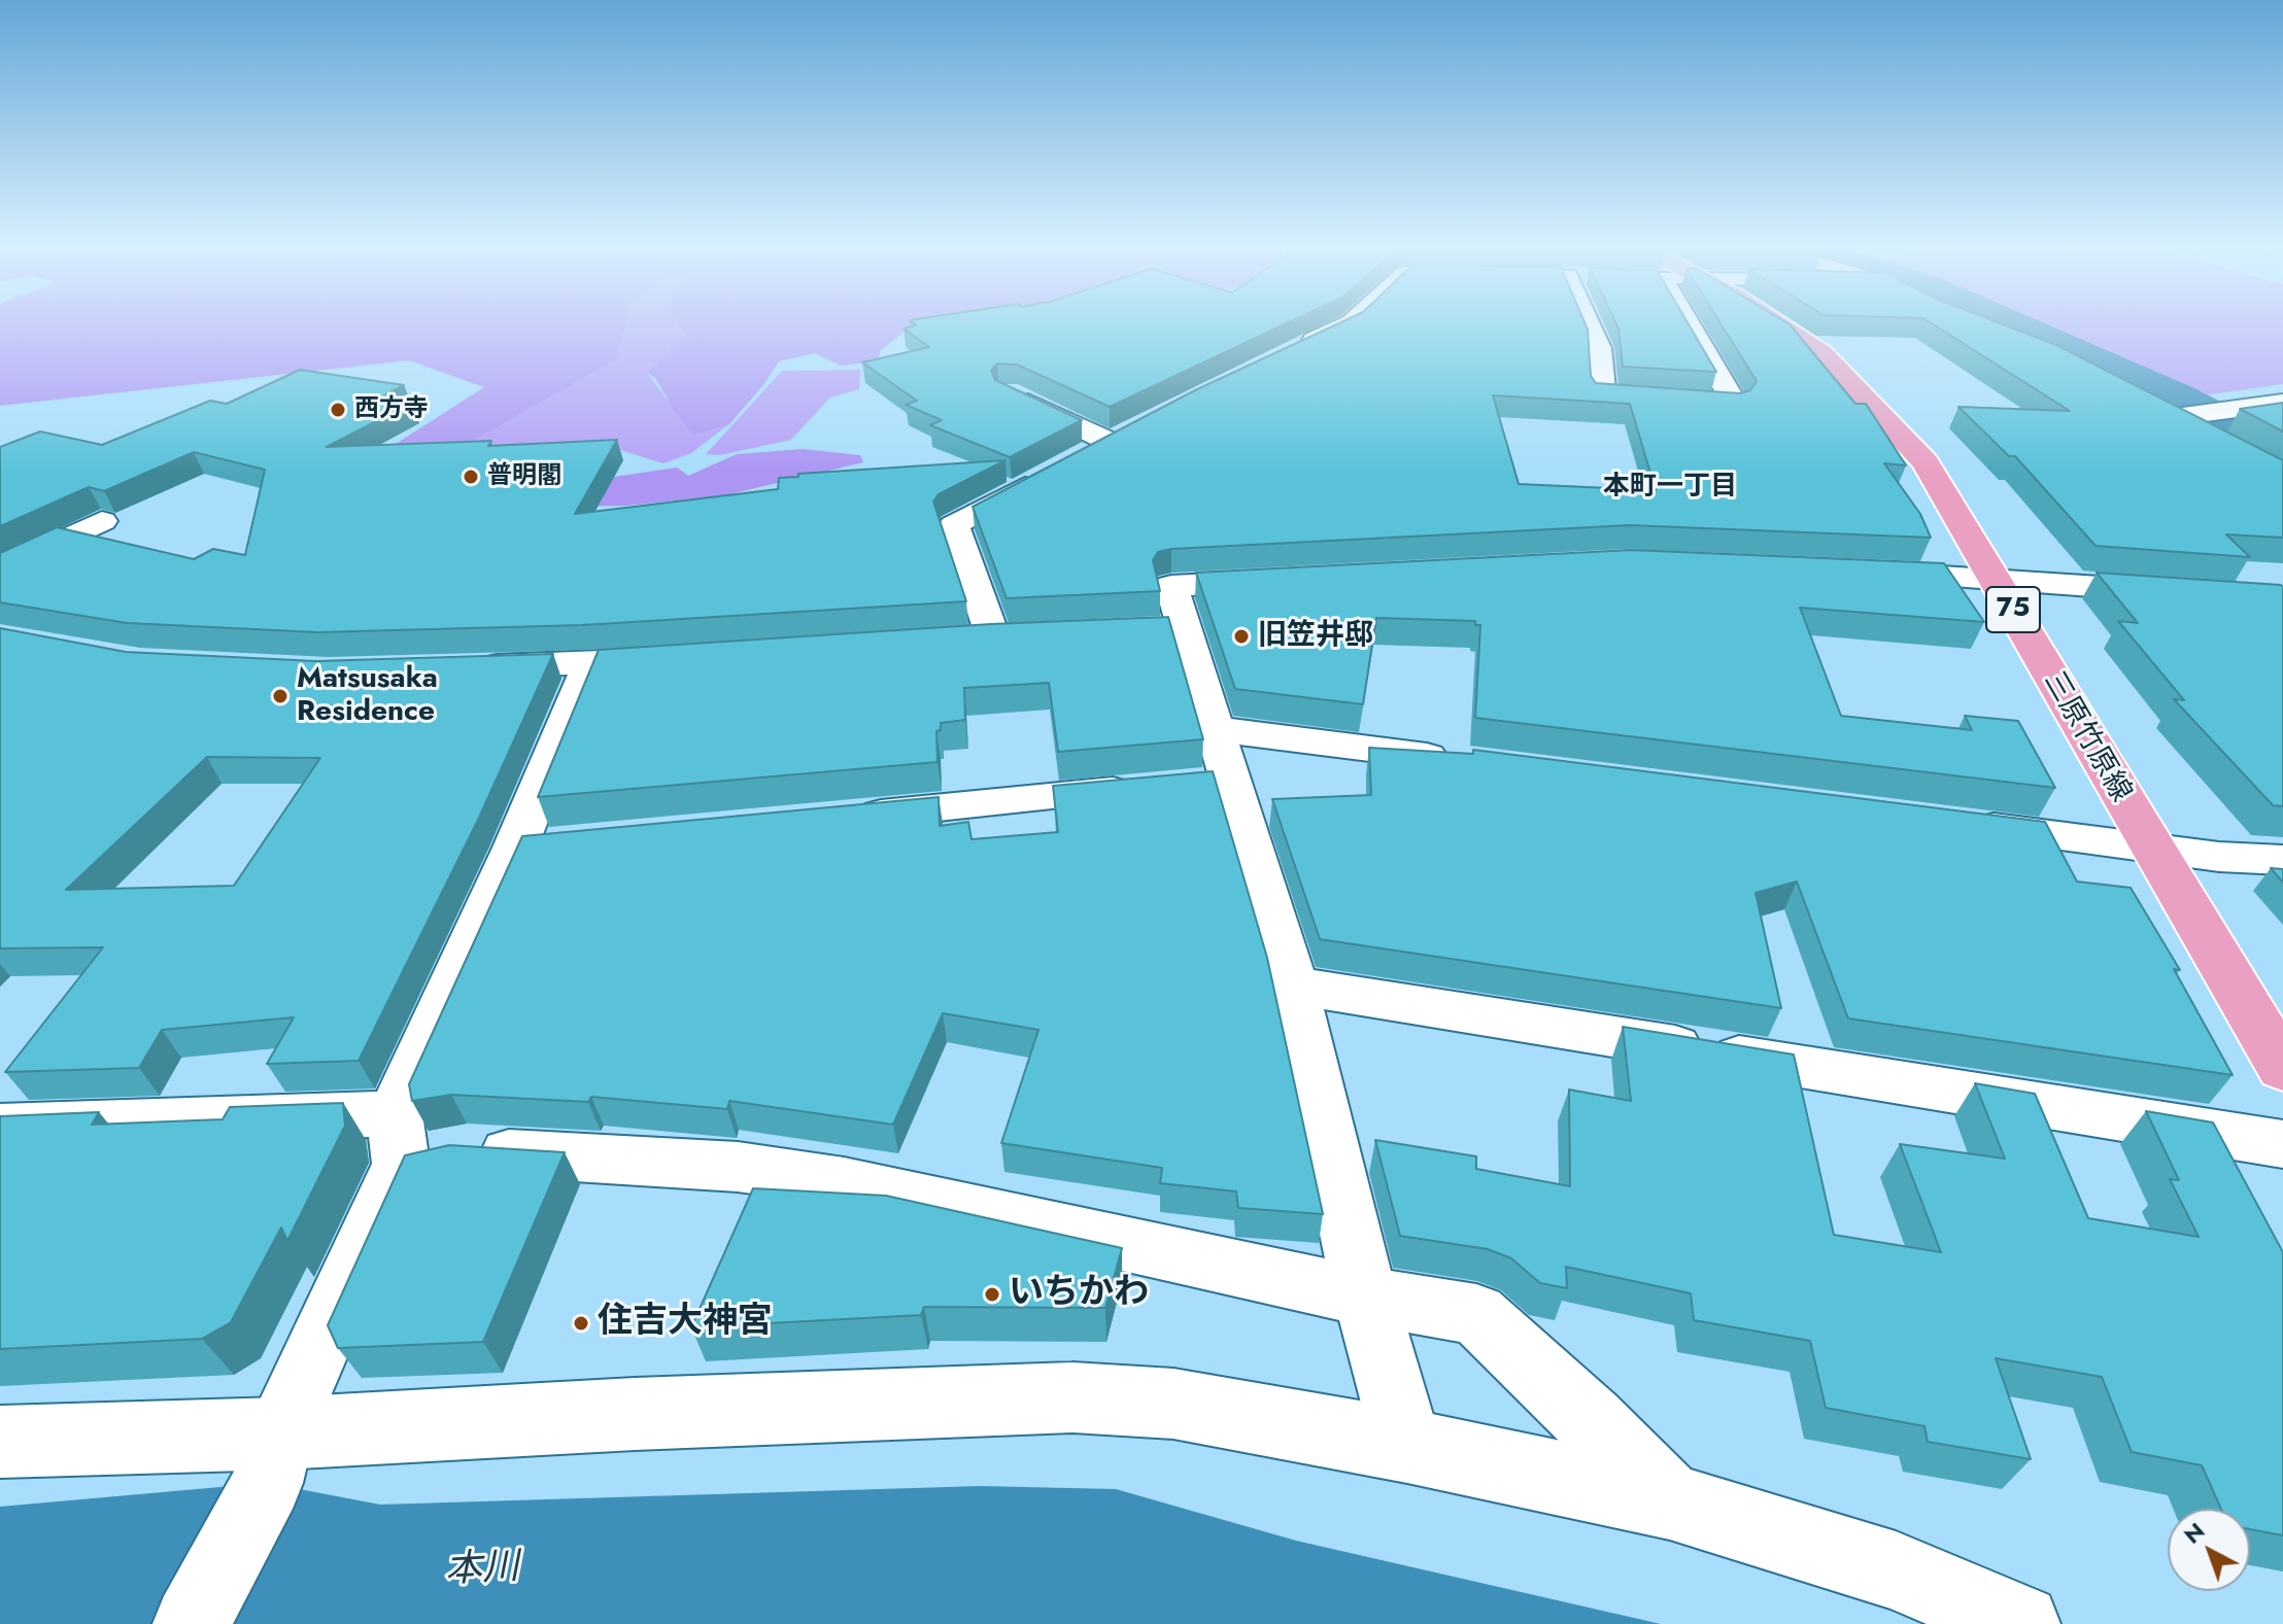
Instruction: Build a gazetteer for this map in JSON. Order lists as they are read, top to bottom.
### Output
{
  "streets": {
    "main road": ["75", "三原竹原線"]
  },
  "districts": ["本町一丁目"],
  "water": ["本川"],
  "places": [
    "西方寺",
    "普明閣",
    "旧笠井邸",
    "Matsusaka Residence",
    "いちかわ",
    "住吉大神宮"
  ],
  "north": "top left"
}
